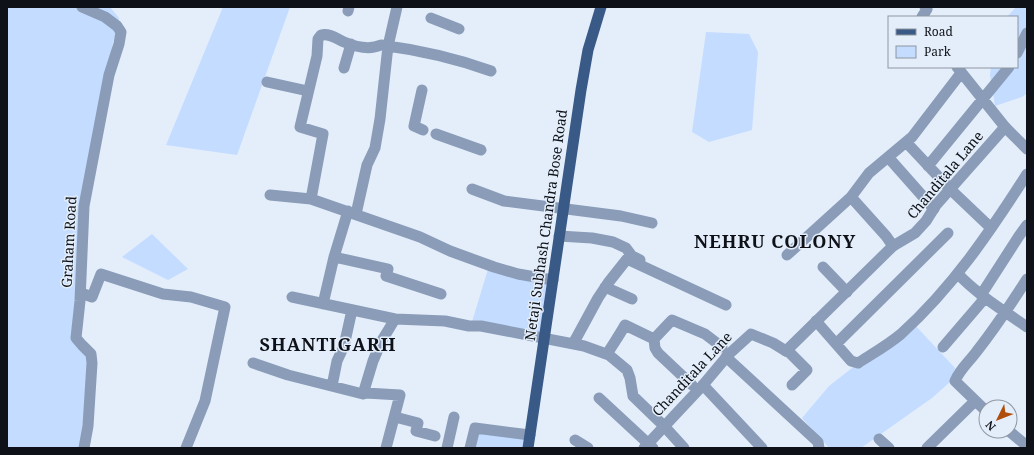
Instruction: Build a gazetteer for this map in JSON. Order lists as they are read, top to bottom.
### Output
{
  "streets": {
    "main road": ["Netaji Subhash Chandra Bose Road"],
    "street": ["Chanditala Lane", "Graham Road"]
  },
  "districts": ["NEHRU COLONY", "SHANTIGARH"],
  "legend": ["Road", "Park"],
  "north": "bottom left"
}
